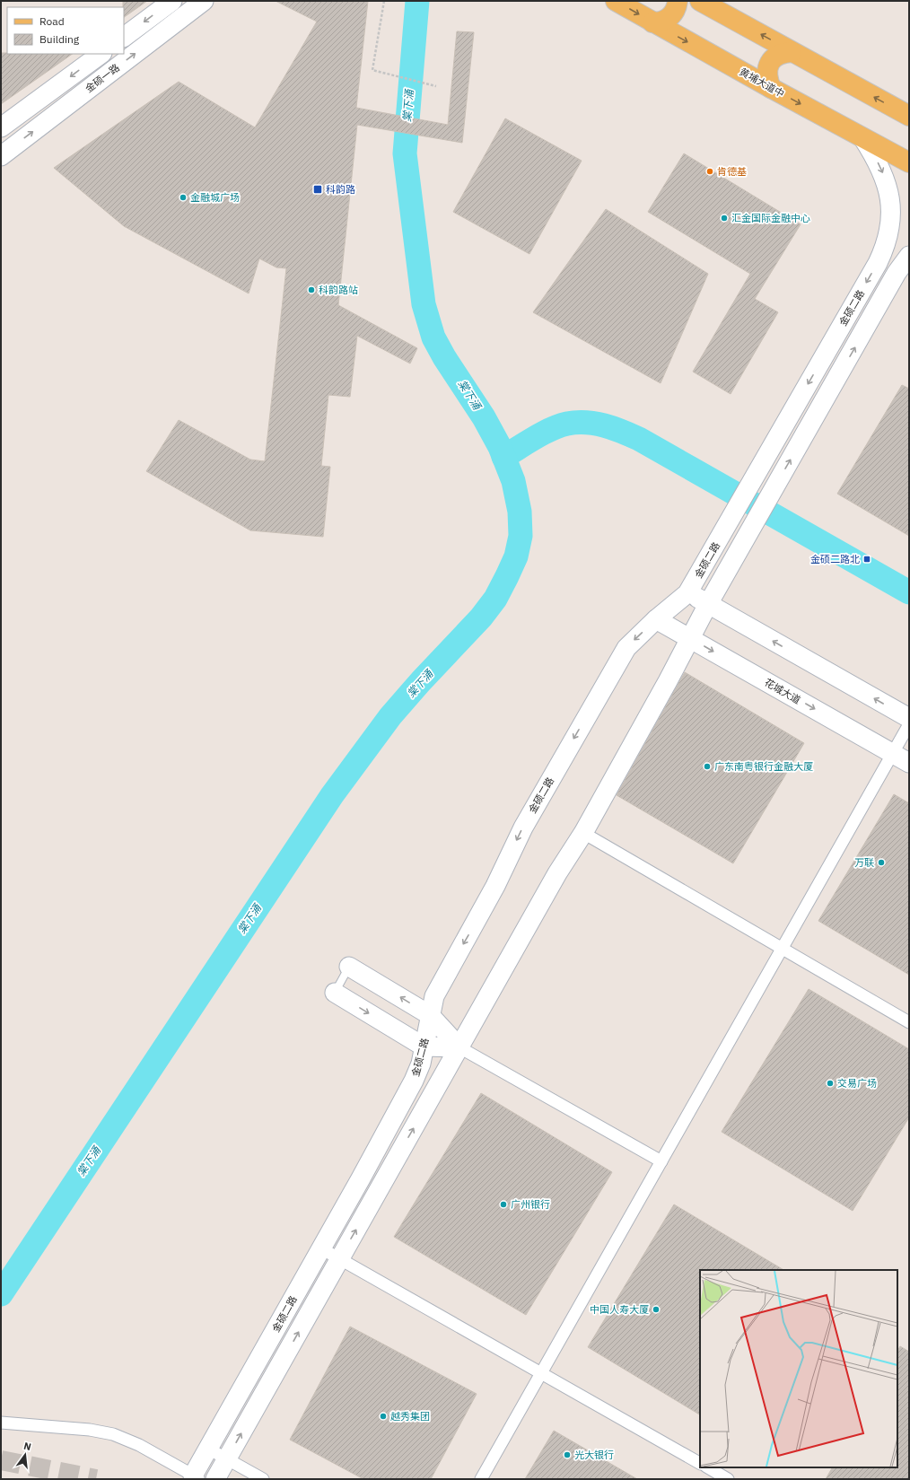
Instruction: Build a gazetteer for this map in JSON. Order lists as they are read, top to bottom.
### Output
{
  "streets": {
    "main road": ["黄埔大道中"],
    "street": ["金硕一路", "金硕二路", "花城大道"]
  },
  "crossings": [
    ["黄埔大道中", "金硕二路"],
    ["金硕二路", "花城大道"]
  ],
  "water": ["棠下涌"],
  "places": {
    "other": [
      "肯德基",
      "金融城广场",
      "汇金国际金融中心",
      "科韵路站",
      "广东南粤银行金融大厦",
      "万联",
      "交易广场",
      "广州银行",
      "中国人寿大厦",
      "越秀集团",
      "光大银行"
    ],
    "transit": ["科韵路", "金硕二路北"]
  },
  "legend": ["Road", "Building"],
  "north": "top"
}
